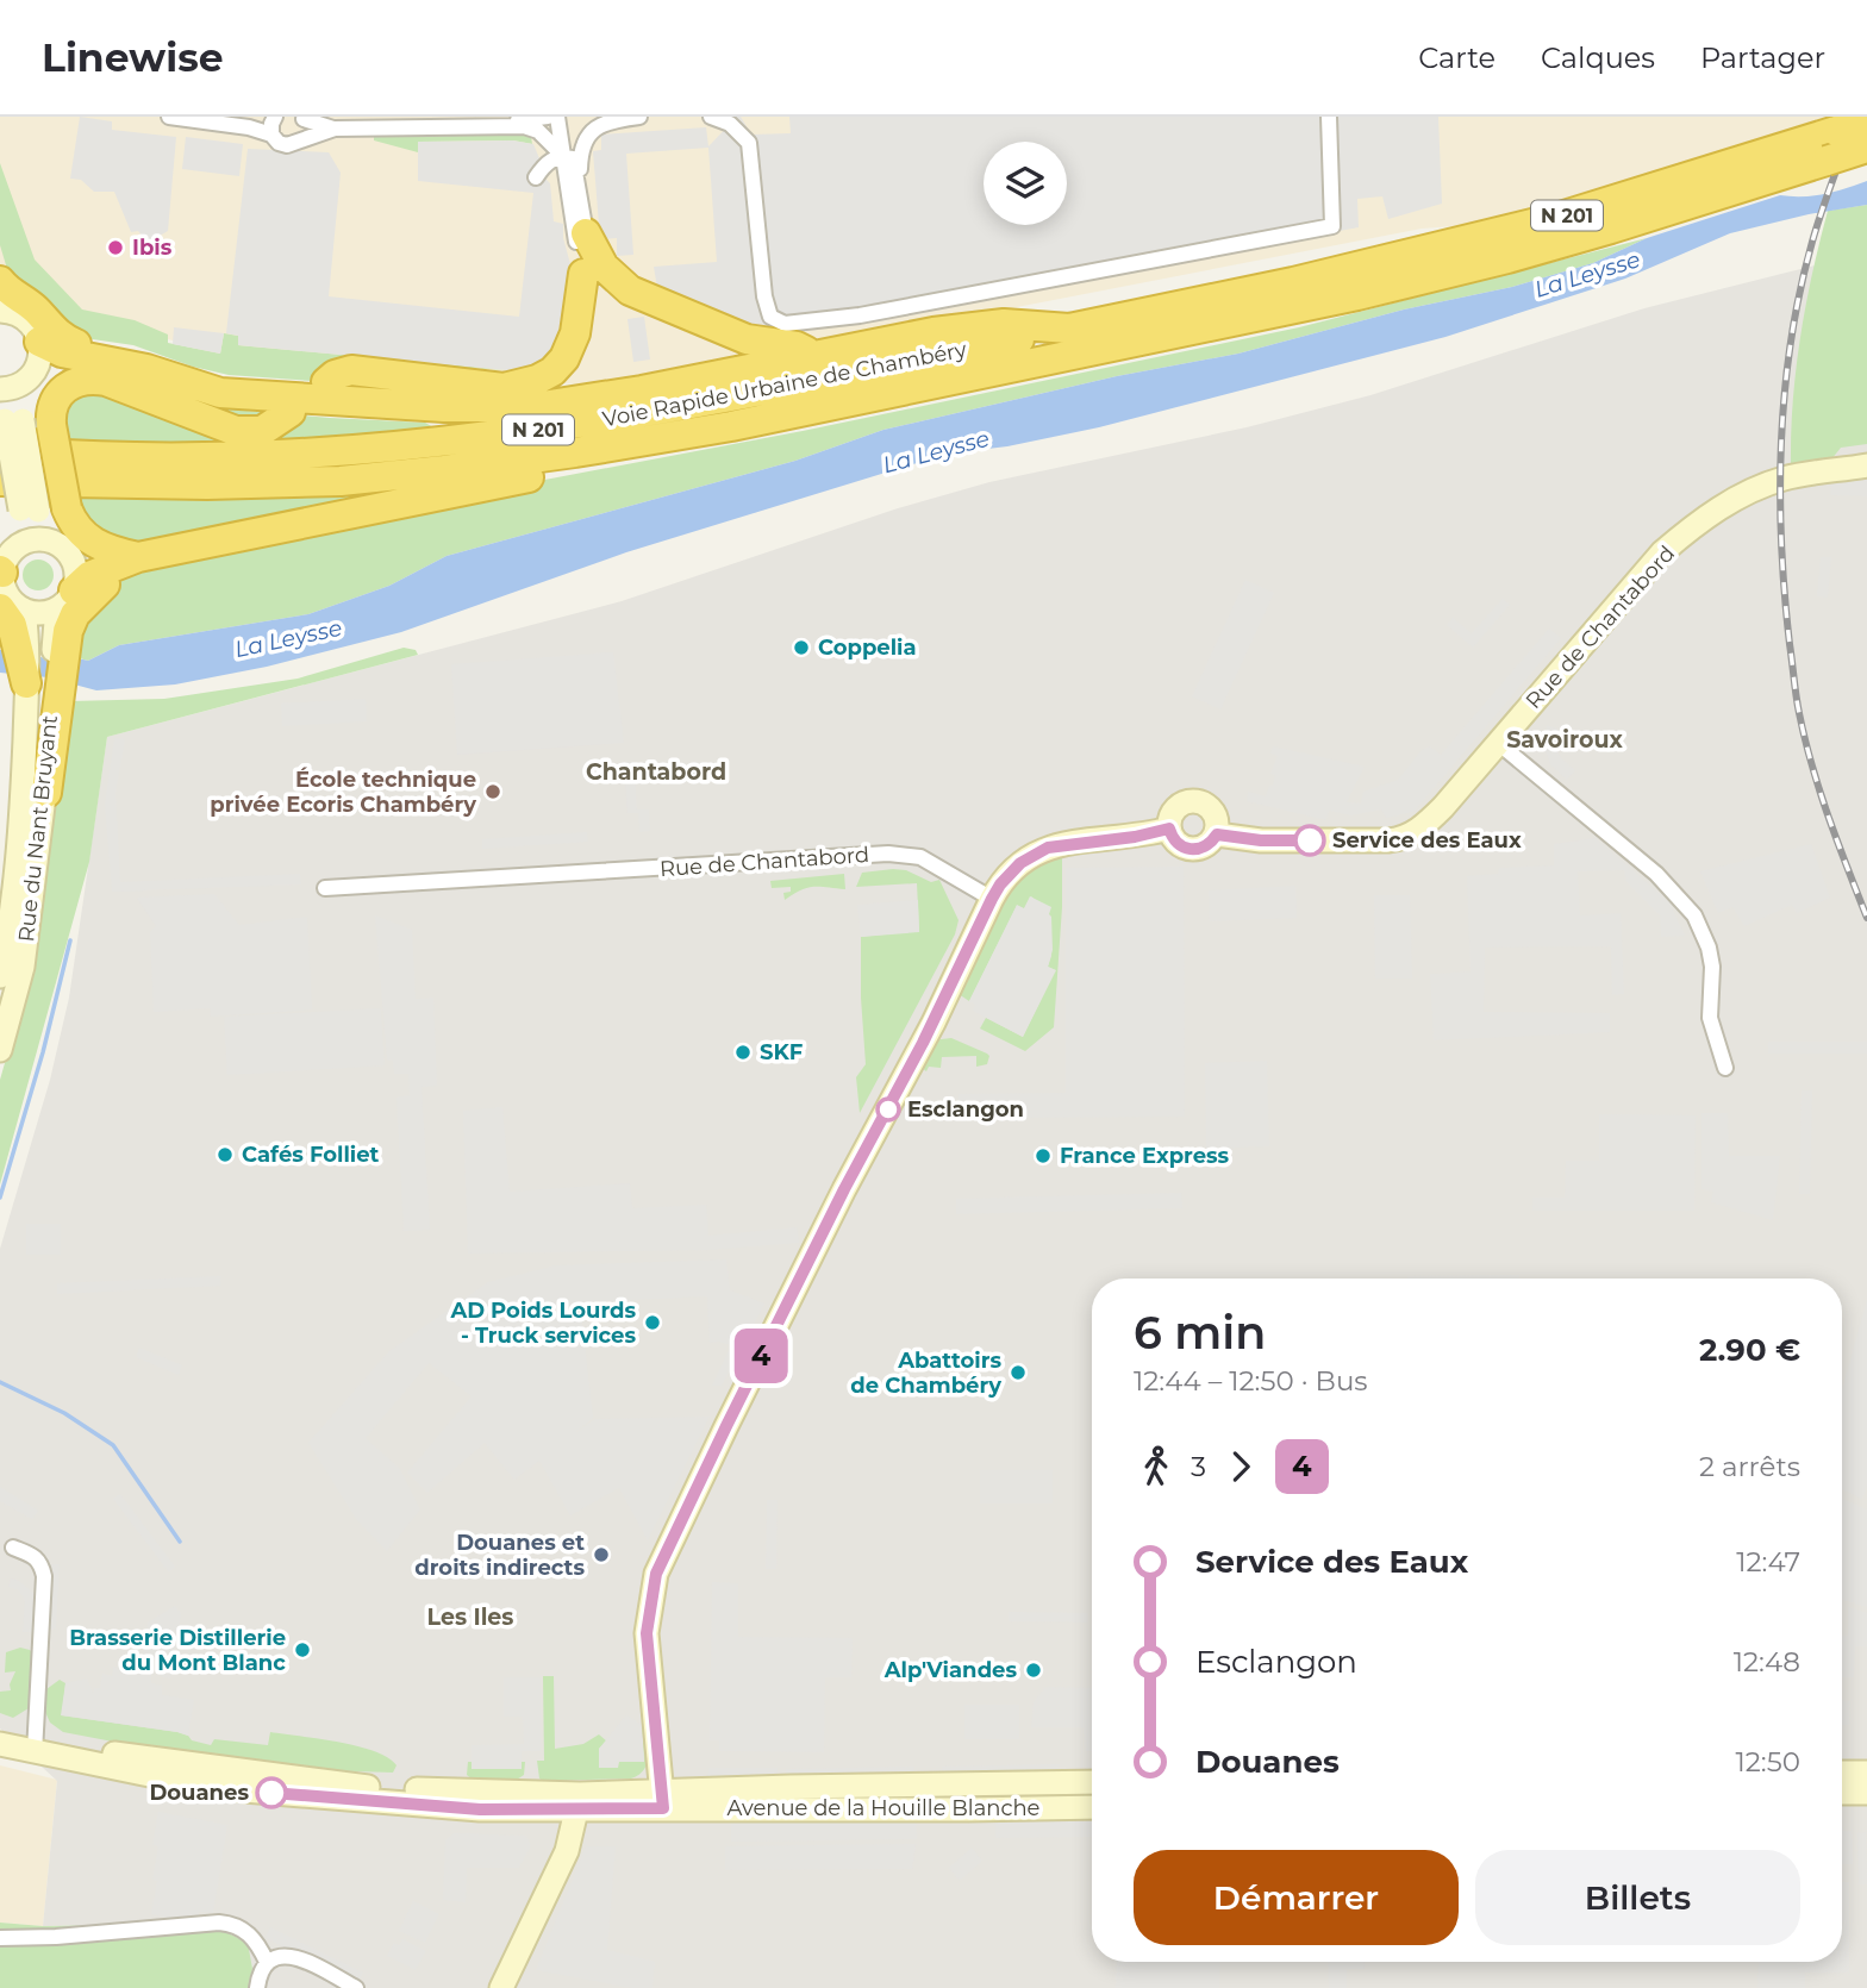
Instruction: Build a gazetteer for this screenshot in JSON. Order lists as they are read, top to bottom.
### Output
{
  "streets": {
    "highway": ["N 201", "Voie Rapide Urbaine de Chambéry"],
    "main road": ["Rue de Chantabord", "Rue du Nant Bruyant", "Avenue de la Houille Blanche"]
  },
  "crossings": [
    ["N 201", "Voie Rapide Urbaine de Chambéry"]
  ],
  "districts": ["Savoiroux", "Chantabord", "Les Iles"],
  "water": ["La Leysse"],
  "places": [
    "Ibis",
    "Coppelia",
    "École technique privée Ecoris Chambéry",
    "Service des Eaux",
    "SKF",
    "Esclangon",
    "Cafés Folliet",
    "France Express",
    "AD Poids Lourds - Truck services",
    "Abattoirs de Chambéry",
    "Douanes et droits indirects",
    "Brasserie Distillerie du Mont Blanc",
    "Alp'Viandes",
    "Douanes"
  ],
  "lines": ["bus line 4"],
  "page": {
    "header": "Linewise",
    "nav": ["Carte", "Calques", "Partager"],
    "on_map": "4",
    "heading": ["6 min", "12:44 – 12:50 · Bus", "2.90 €"],
    "legs": ["3", "4", "2 arrêts"],
    "list": [
      {
        "name": "Service des Eaux",
        "value": "12:47"
      },
      {
        "name": "Esclangon",
        "value": "12:48"
      },
      {
        "name": "Douanes",
        "value": "12:50"
      }
    ],
    "buttons": ["Démarrer", "Billets"]
  }
}
